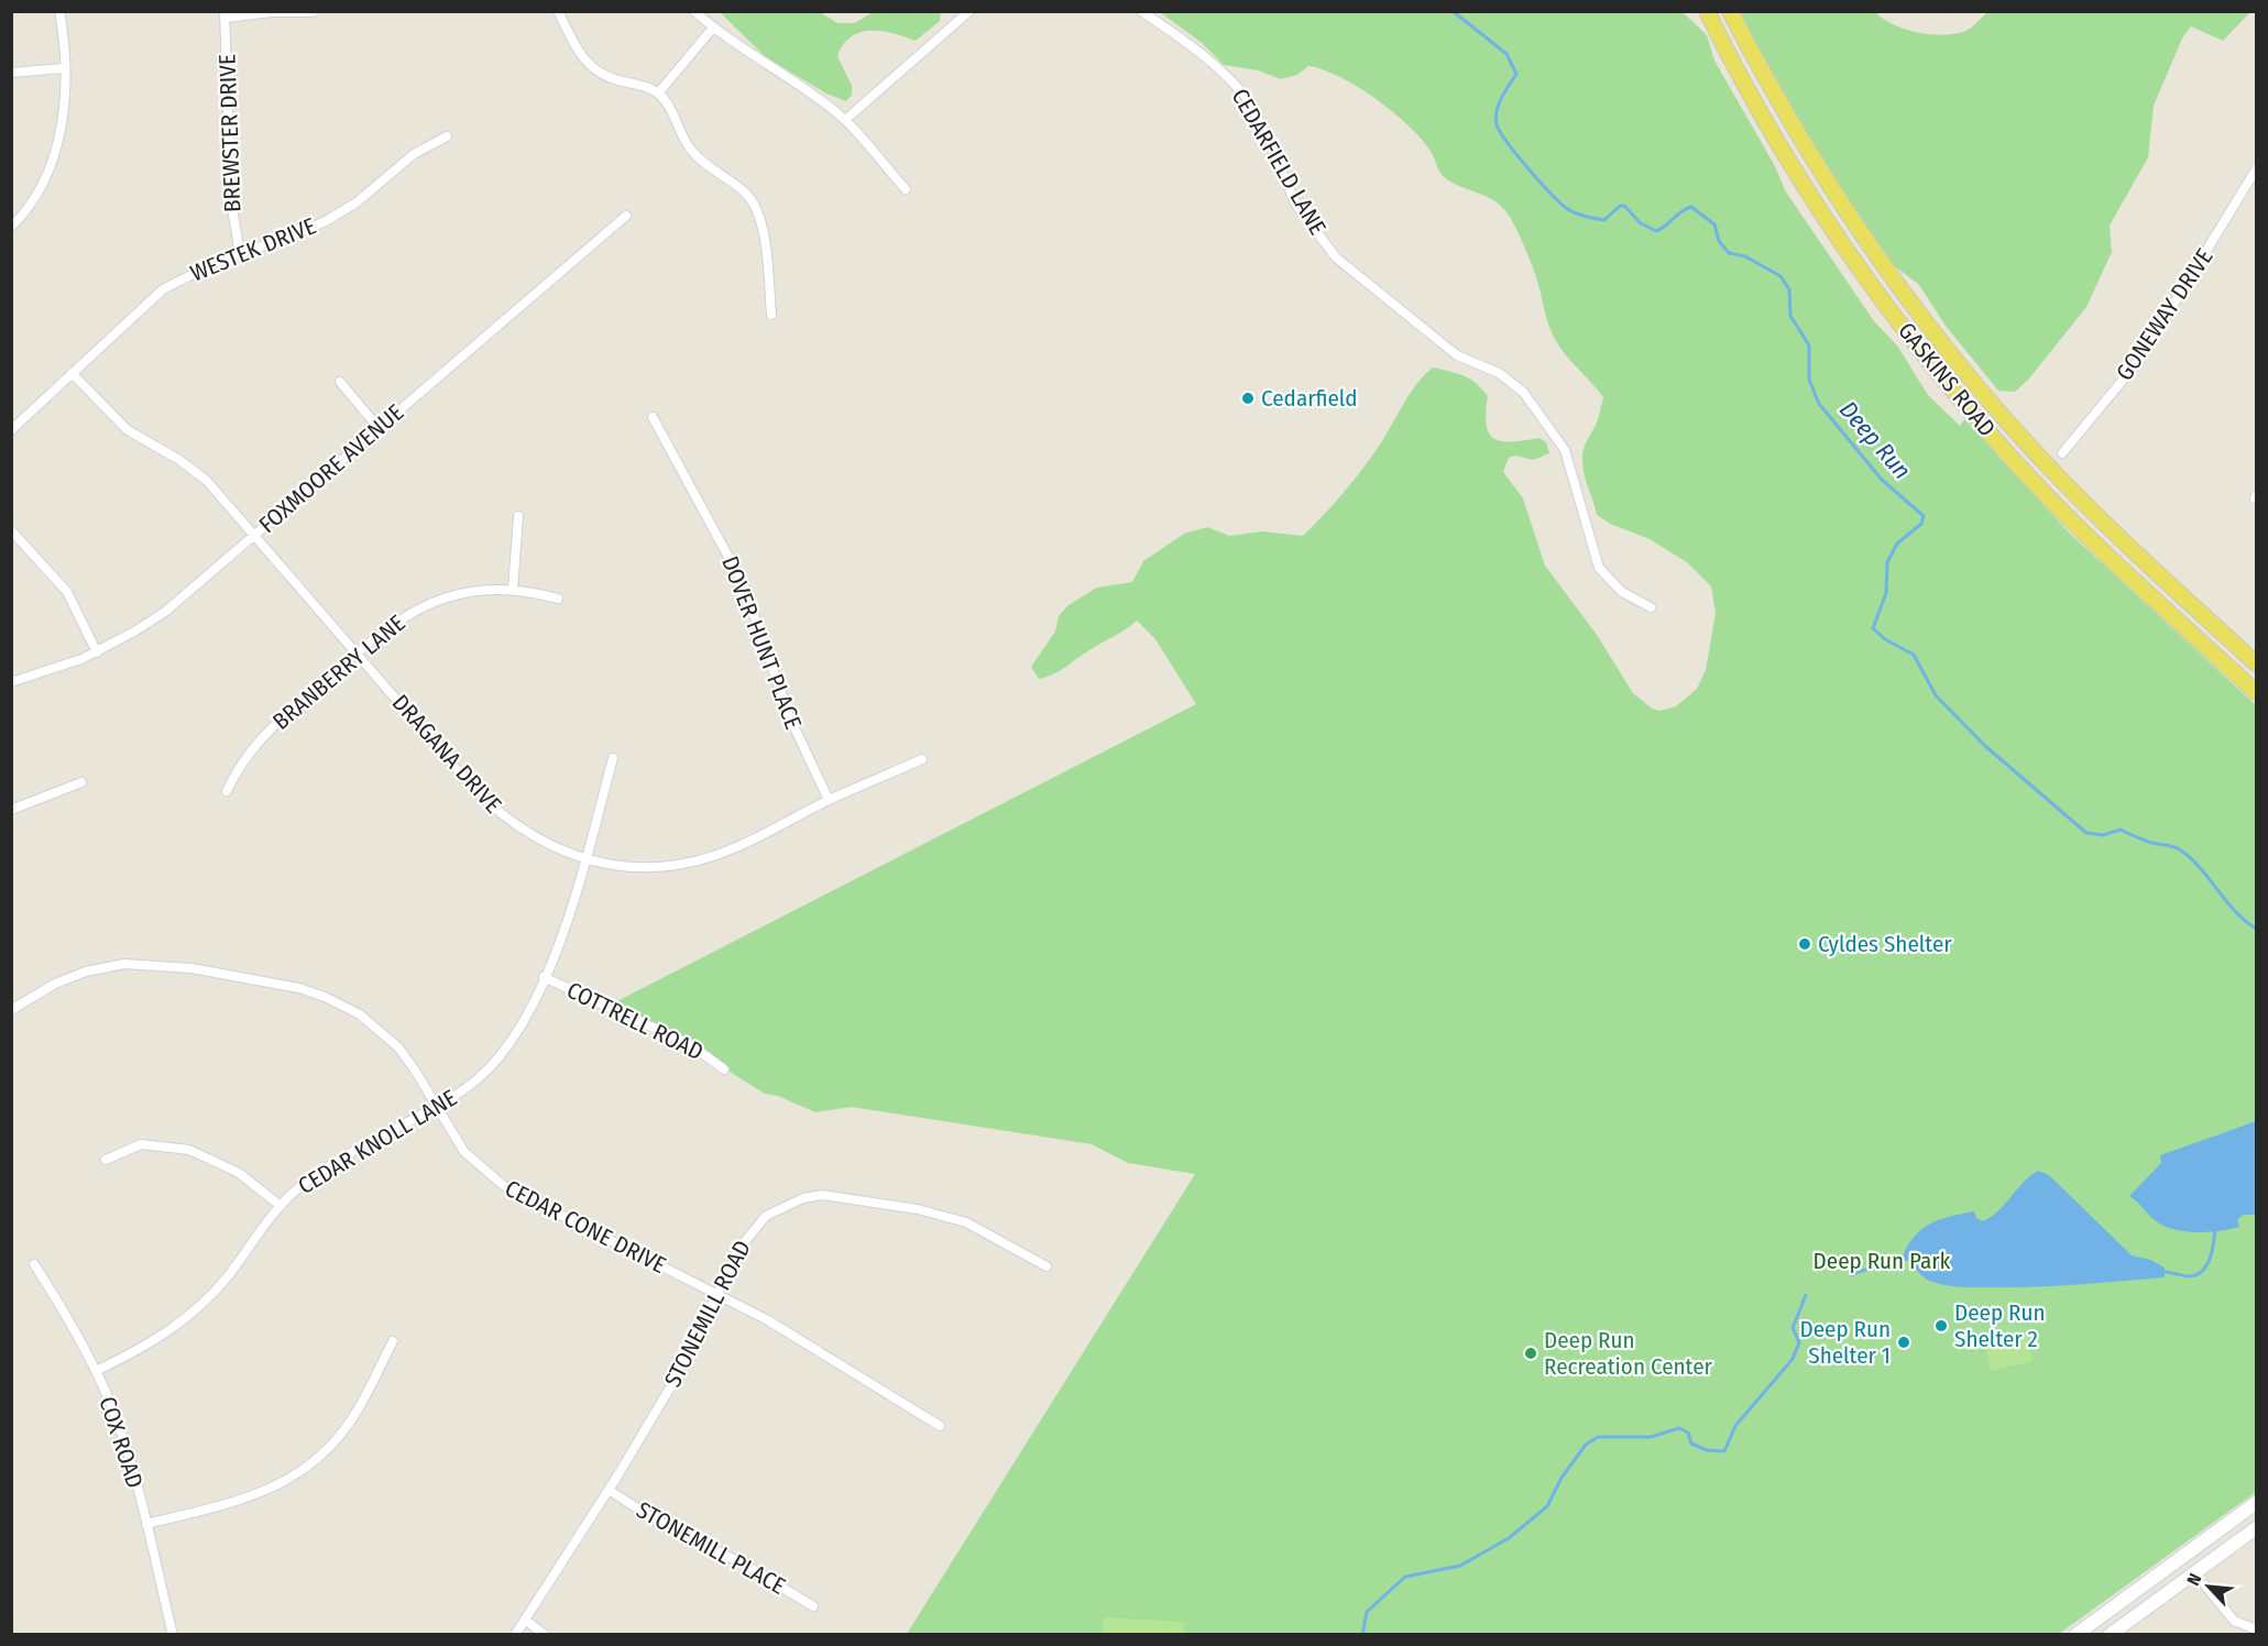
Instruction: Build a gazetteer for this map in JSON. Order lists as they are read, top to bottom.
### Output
{
  "streets": {
    "main road": ["GASKINS ROAD"],
    "street": [
      "BREWSTER DRIVE",
      "CEDARFIELD LANE",
      "WESTEK DRIVE",
      "GONEWAY DRIVE",
      "FOXMOORE AVENUE",
      "DOVER HUNT PLACE",
      "BRANBERRY LANE",
      "DRAGANA DRIVE",
      "COTTRELL ROAD",
      "CEDAR KNOLL LANE",
      "CEDAR CONE DRIVE",
      "STONEMILL ROAD",
      "COX ROAD",
      "STONEMILL PLACE"
    ]
  },
  "crossings": [
    ["BREWSTER DRIVE", "WESTEK DRIVE"],
    ["WESTEK DRIVE", "DRAGANA DRIVE"],
    ["FOXMOORE AVENUE", "DRAGANA DRIVE"],
    ["DOVER HUNT PLACE", "DRAGANA DRIVE"],
    ["BRANBERRY LANE", "DRAGANA DRIVE"],
    ["DRAGANA DRIVE", "CEDAR KNOLL LANE"],
    ["COTTRELL ROAD", "CEDAR KNOLL LANE"],
    ["CEDAR KNOLL LANE", "CEDAR CONE DRIVE"],
    ["CEDAR KNOLL LANE", "COX ROAD"],
    ["CEDAR CONE DRIVE", "STONEMILL ROAD"],
    ["STONEMILL ROAD", "STONEMILL PLACE"]
  ],
  "water": ["Deep Run"],
  "parks": ["Deep Run Park"],
  "places": [
    "Cedarfield",
    "Cyldes Shelter",
    "Deep Run Shelter 2",
    "Deep Run Shelter 1",
    "Deep Run Recreation Center"
  ],
  "north": "top left"
}
